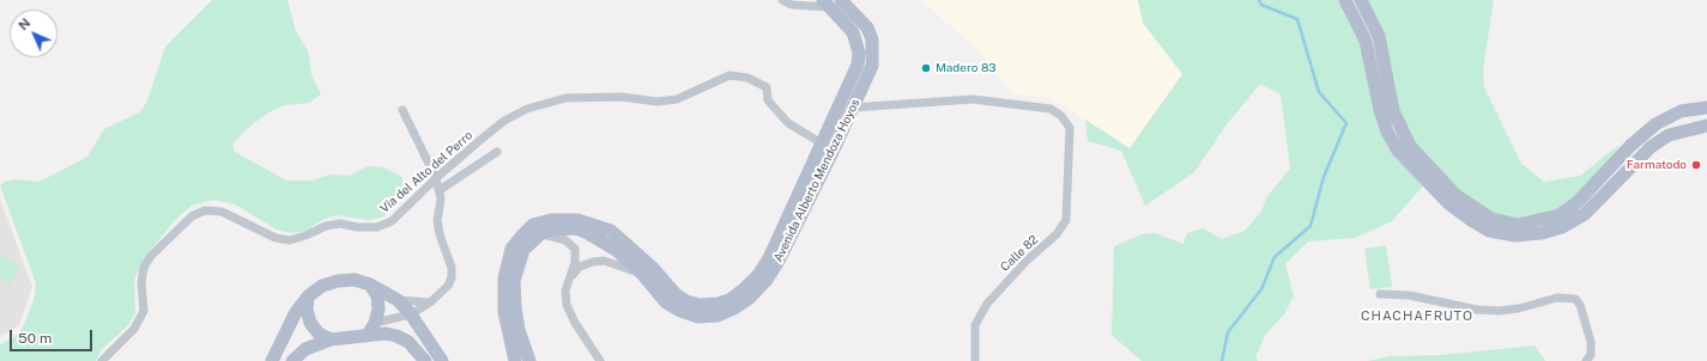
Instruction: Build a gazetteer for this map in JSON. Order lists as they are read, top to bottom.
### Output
{
  "streets": {
    "main road": ["Avenida Alberto Mendoza Hoyos"],
    "street": ["Vía del Alto del Perro", "Calle 82"]
  },
  "crossings": [
    ["Vía del Alto del Perro", "Avenida Alberto Mendoza Hoyos"],
    ["Avenida Alberto Mendoza Hoyos", "Calle 82"]
  ],
  "districts": ["CHACHAFRUTO"],
  "places": ["Madero 83", "Farmatodo"],
  "scale_bar": "50 m",
  "north": "top left"
}
